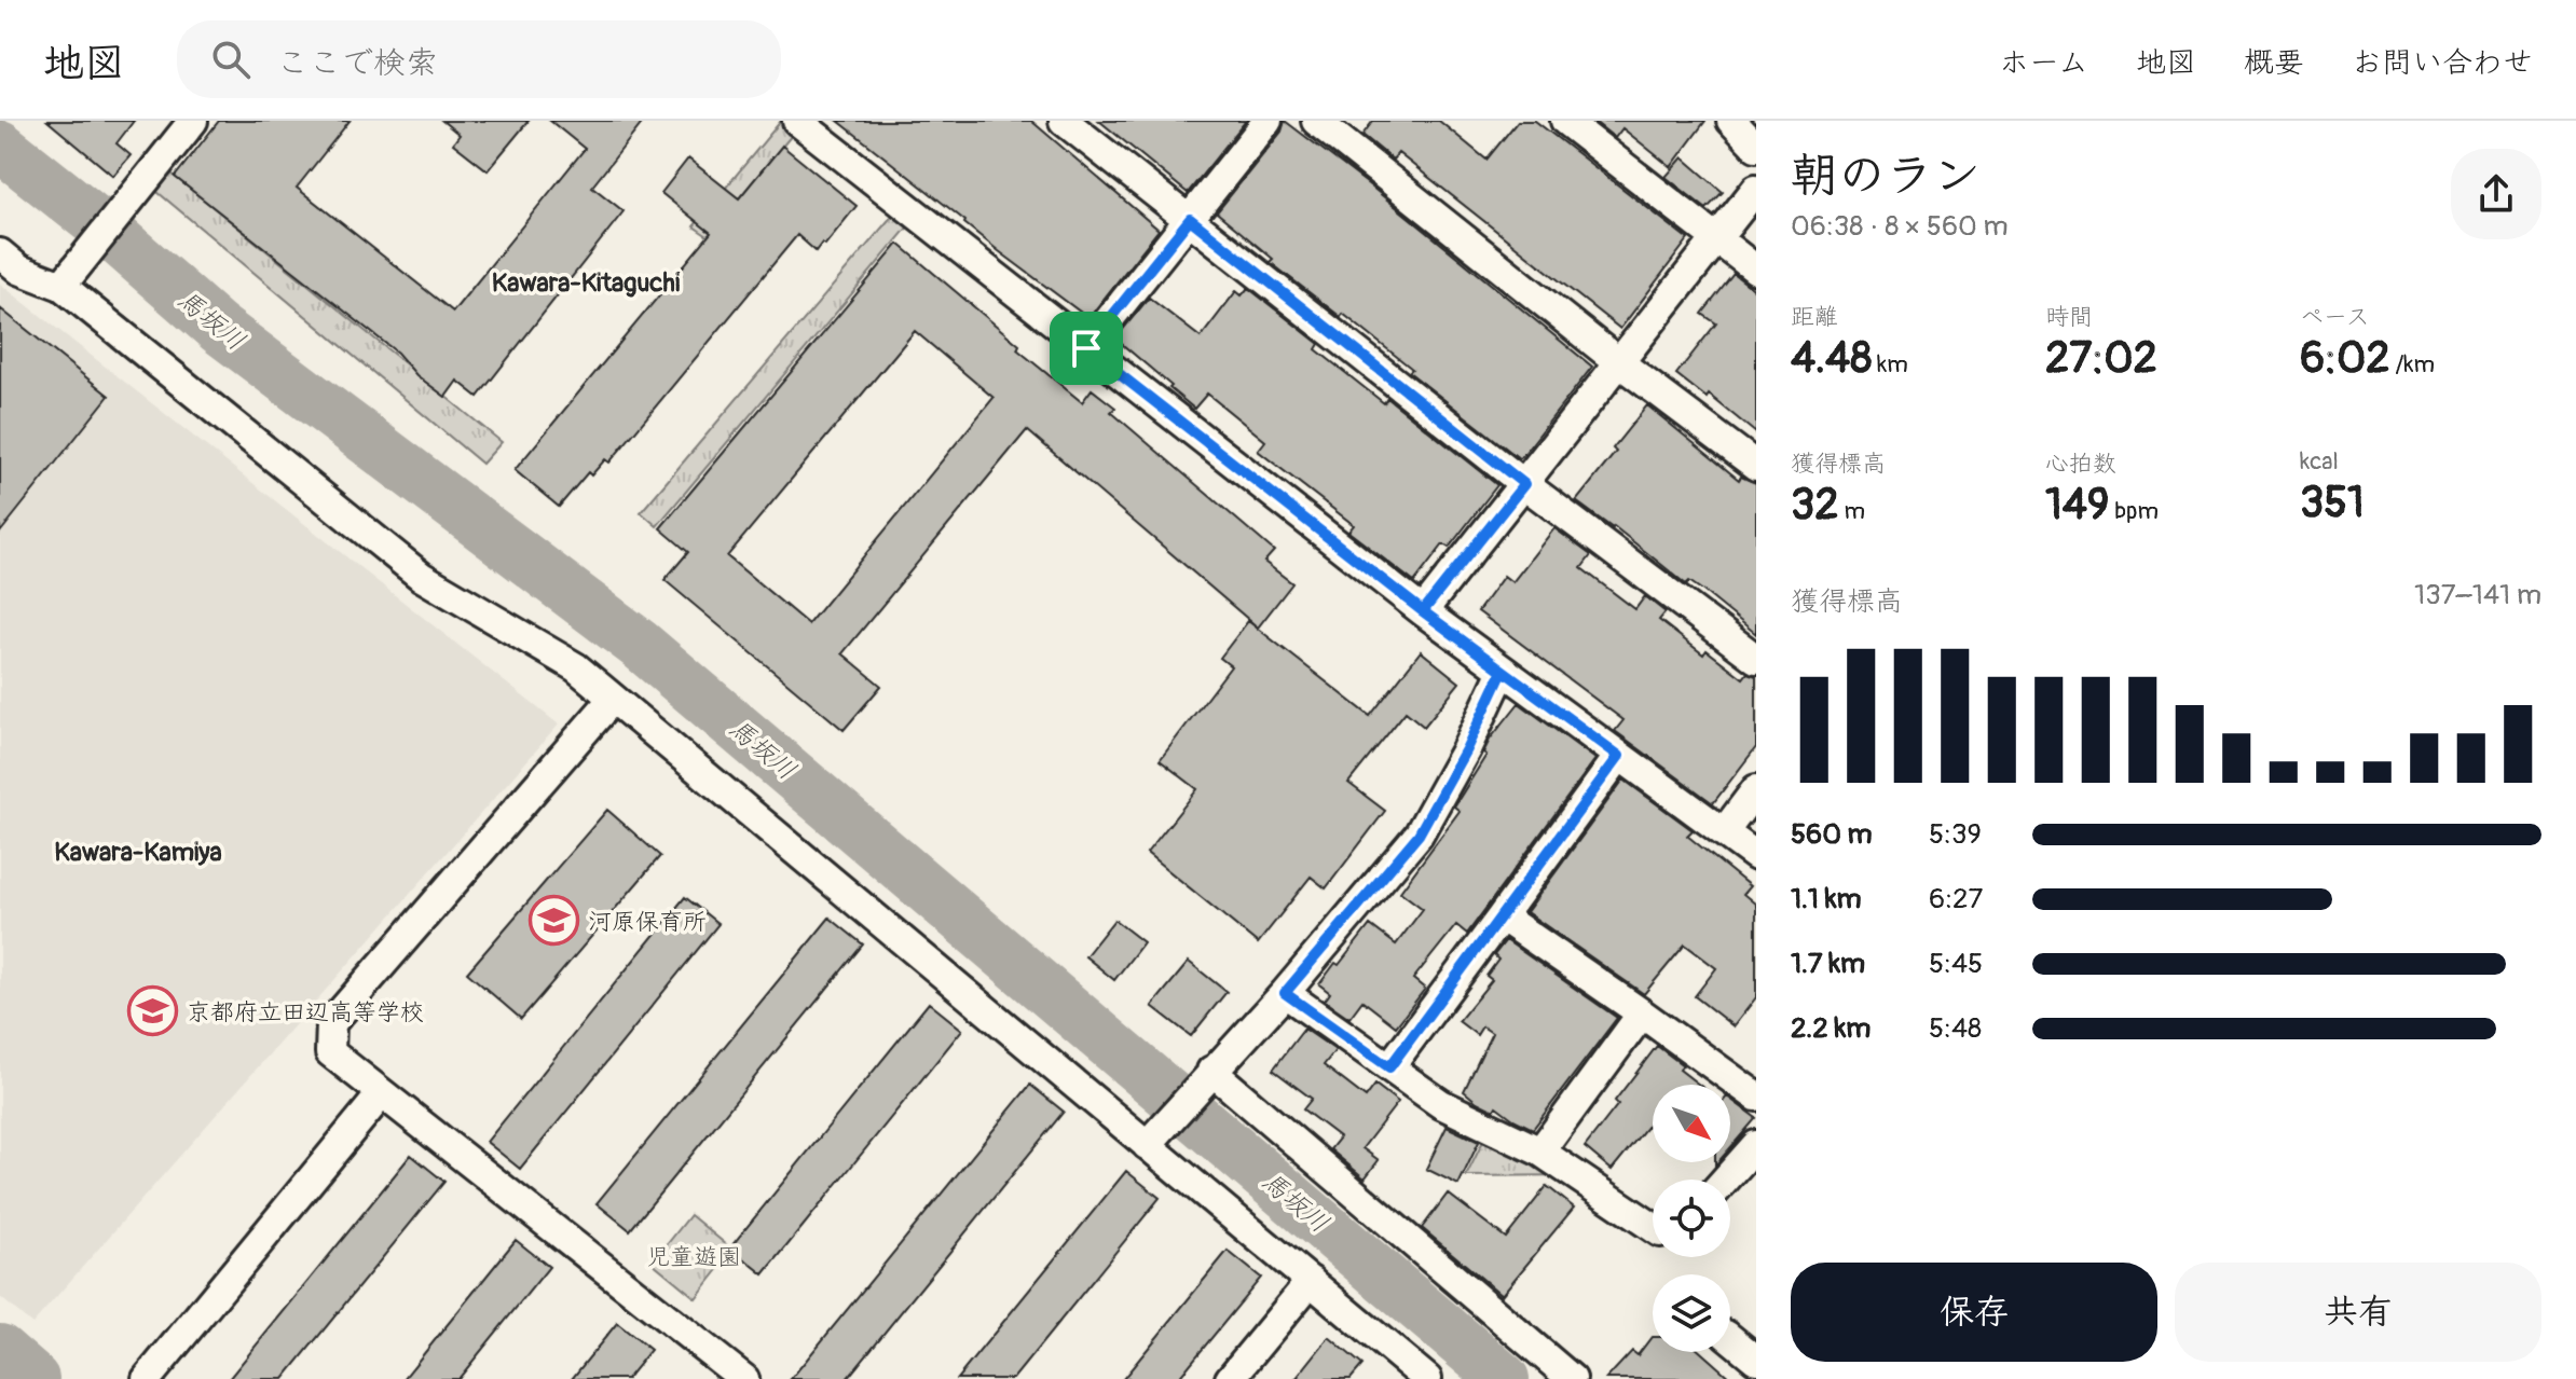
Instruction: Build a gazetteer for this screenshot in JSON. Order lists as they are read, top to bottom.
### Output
{
  "districts": ["Kawara-Kitaguchi", "Kawara-Kamiya"],
  "water": ["馬坂川"],
  "parks": ["児童遊園"],
  "places": {
    "school or university": ["河原保育所", "京都府立田辺高等学校"]
  },
  "north": "bottom right",
  "page": {
    "header": "地図",
    "search": "ここで検索",
    "nav": [
      "ホーム",
      "地図",
      "概要",
      "お問い合わせ"
    ],
    "heading": ["朝のラン", "06:38 · 8 × 560 m"],
    "stats": [
      ["距離", "4.48 km"],
      ["時間", "27:02"],
      ["ペース", "6:02 /km"],
      ["獲得標高", "32 m"],
      ["心拍数", "149 bpm"],
      ["kcal", "351"]
    ],
    "chart": ["獲得標高", "137–141 m"],
    "list": [
      {
        "name": "560 m",
        "note": "5:39"
      },
      {
        "name": "1.1 km",
        "note": "6:27"
      },
      {
        "name": "1.7 km",
        "note": "5:45"
      },
      {
        "name": "2.2 km",
        "note": "5:48"
      }
    ],
    "buttons": ["保存", "共有"]
  }
}
